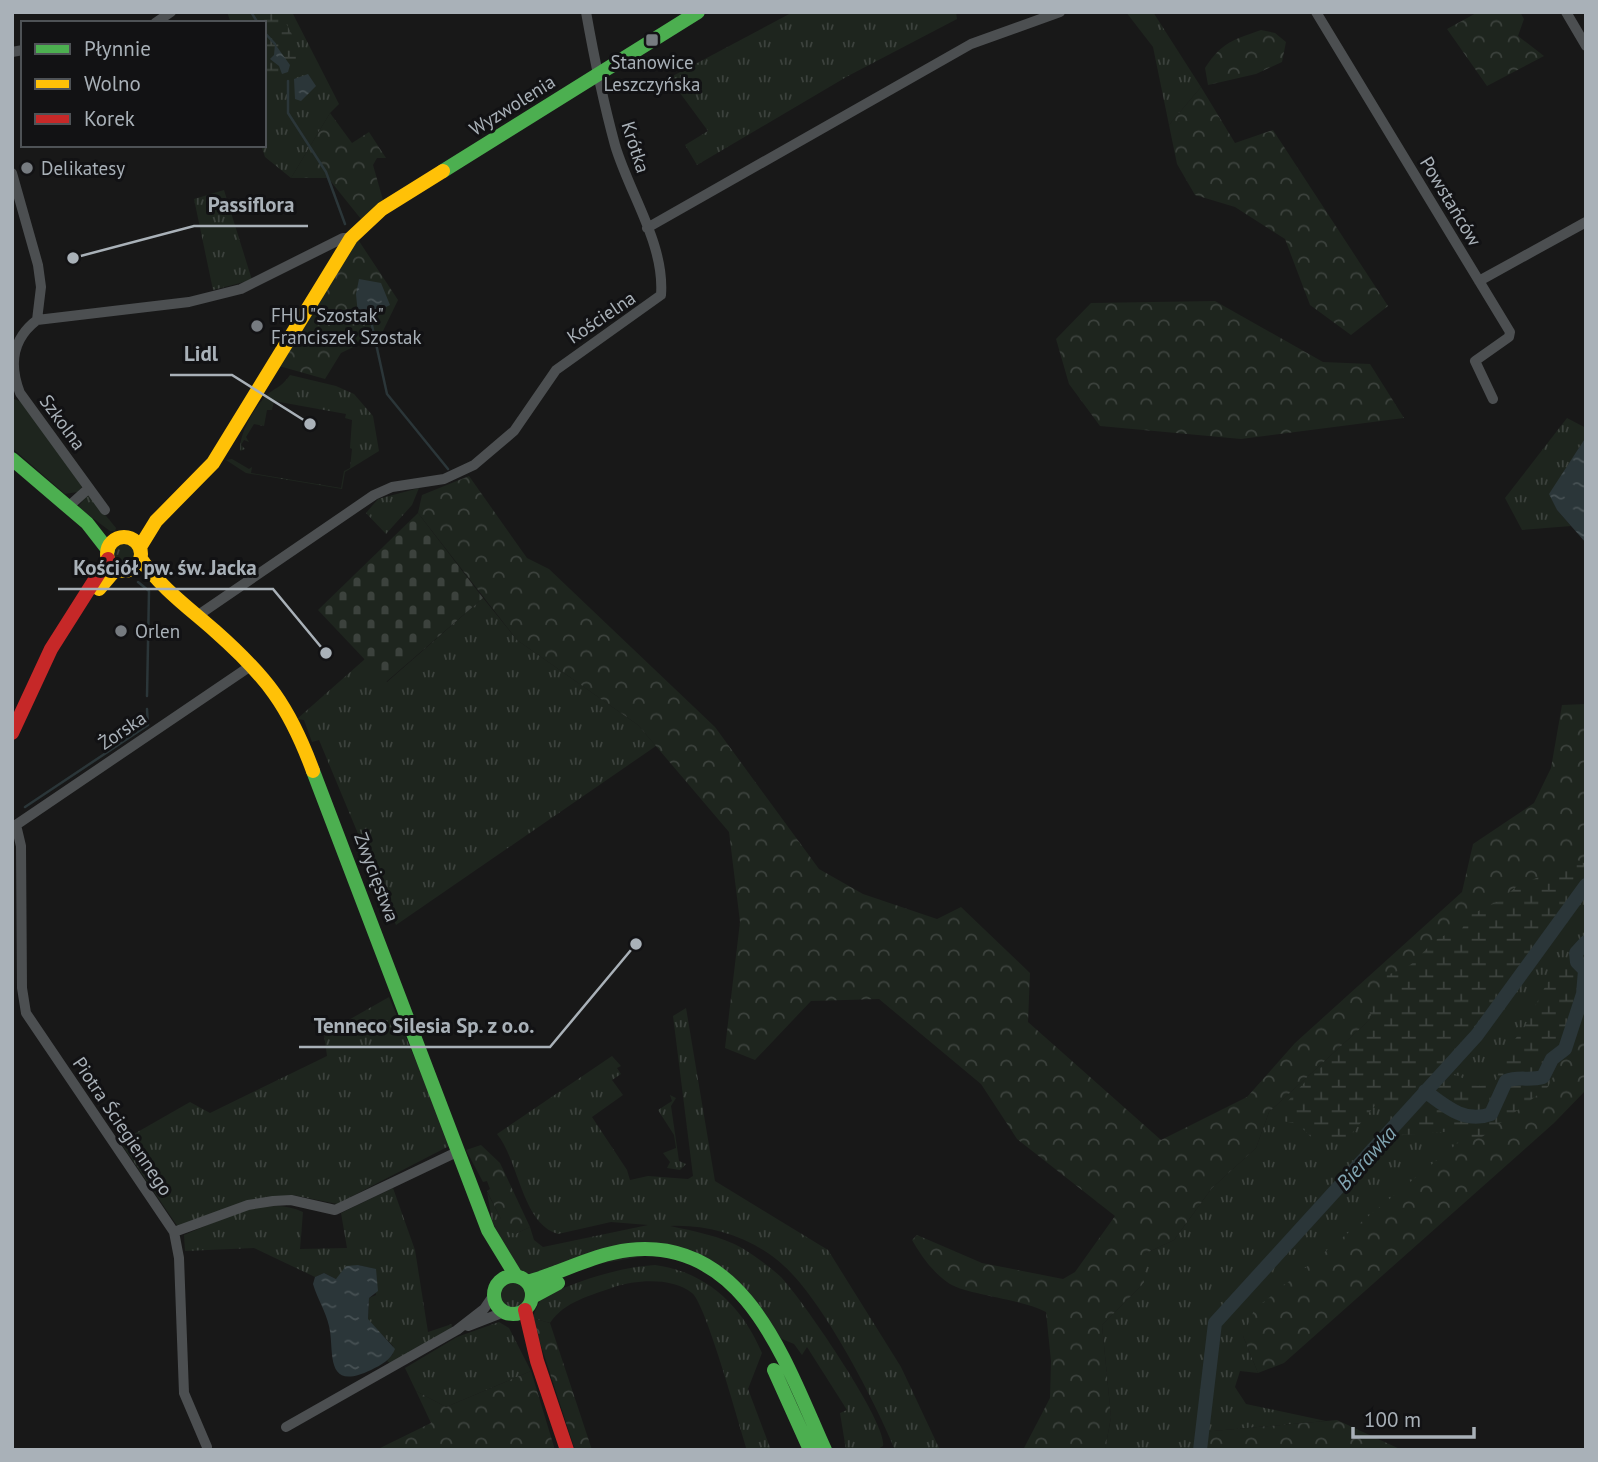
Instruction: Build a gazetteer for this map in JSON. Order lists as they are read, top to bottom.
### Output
{
  "streets": {
    "main road": ["Wyzwolenia", "Zwycięstwa"],
    "street": [
      "Krótka",
      "Powstańców",
      "Kościelna",
      "Szkolna",
      "Żorska",
      "Piotra Ściegiennego"
    ]
  },
  "crossings": [
    ["Wyzwolenia", "Krótka"],
    ["Wyzwolenia", "Zwycięstwa"],
    ["Krótka", "Kościelna"],
    ["Kościelna", "Zwycięstwa"],
    ["Żorska", "Zwycięstwa"],
    ["Żorska", "Piotra Ściegiennego"]
  ],
  "water": ["Bierawka"],
  "places": {
    "transit": ["Stanowice Leszczyńska"],
    "other": [
      "Delikatesy",
      "Passiflora",
      "FHU \"Szostak\" Franciszek Szostak",
      "Lidl",
      "Orlen",
      "Kościół pw. św. Jacka",
      "Tenneco Silesia Sp. z o.o."
    ]
  },
  "legend": ["Płynnie", "Wolno", "Korek"],
  "scale_bar": "100 m"
}
